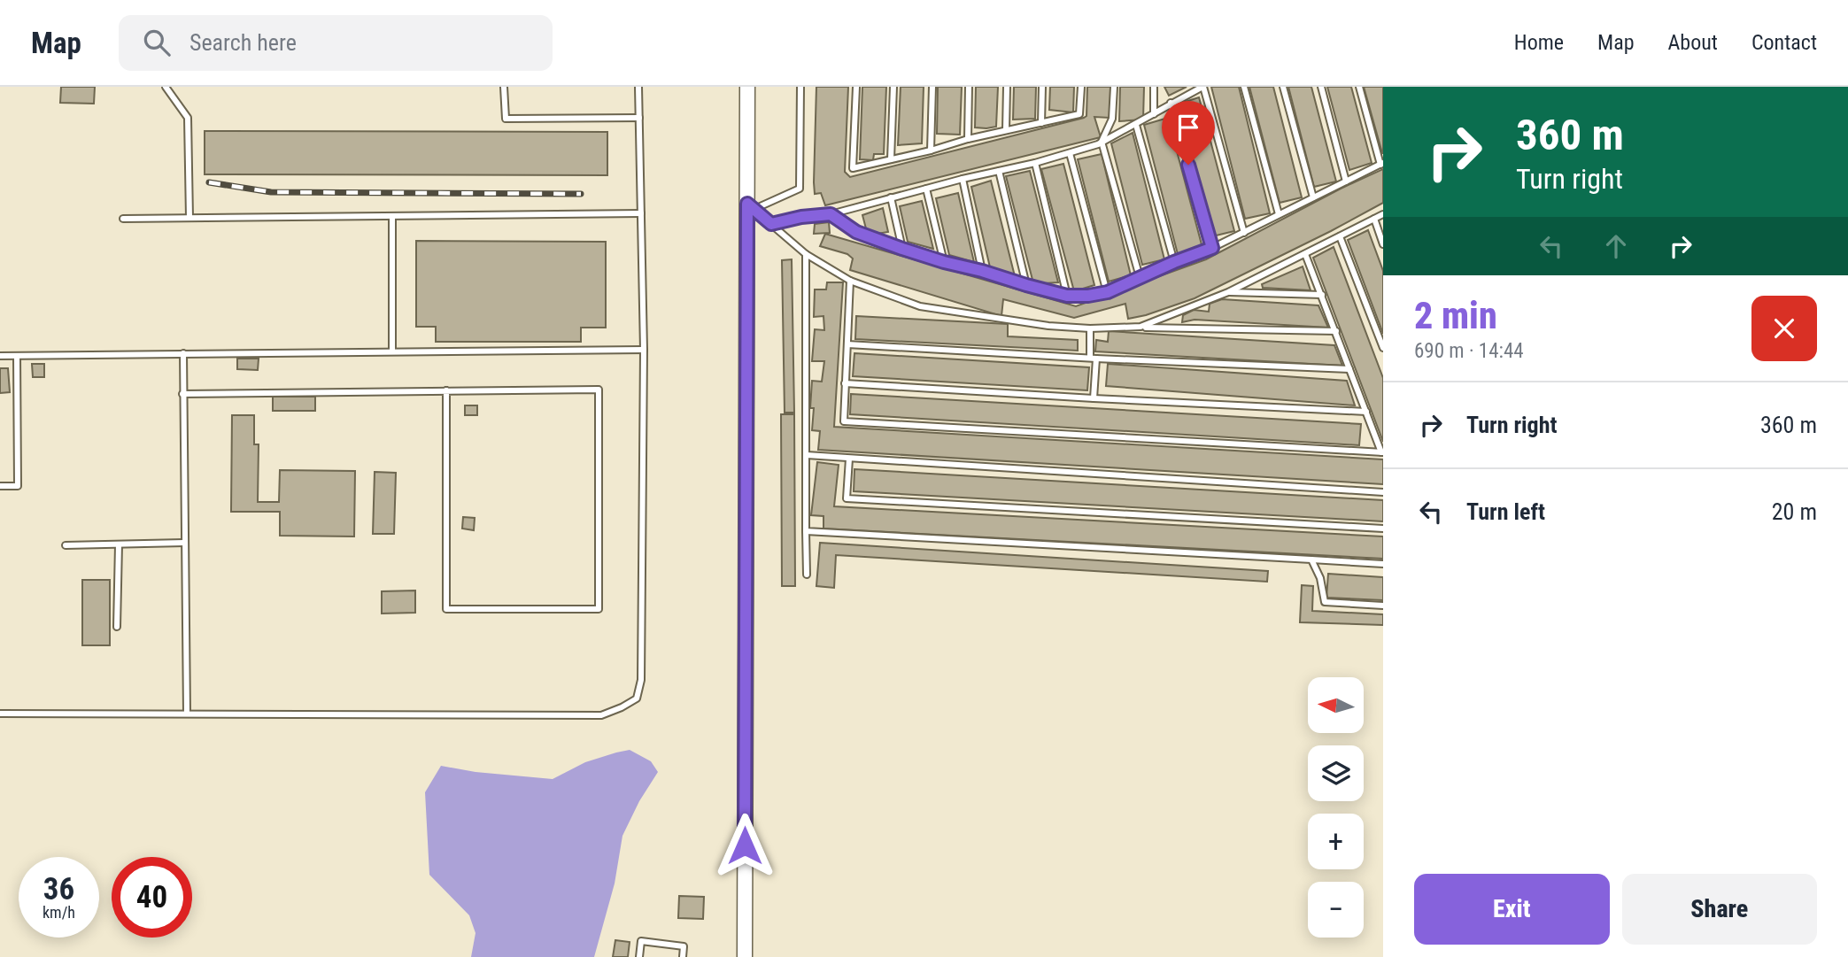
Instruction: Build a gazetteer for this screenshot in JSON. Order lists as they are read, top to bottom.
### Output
{
  "north": "left",
  "page": {
    "header": "Map",
    "search": "Search here",
    "nav": [
      "Home",
      "Map",
      "About",
      "Contact"
    ],
    "turn": ["360 m", "Turn right"],
    "heading": ["2 min", "690 m · 14:44"],
    "list": [
      {
        "name": "Turn right",
        "value": "360 m"
      },
      {
        "name": "Turn left",
        "value": "20 m"
      }
    ],
    "map_buttons": ["+", "−"],
    "speed": "36 km/h",
    "limit": "40",
    "buttons": ["Exit", "Share"]
  }
}
